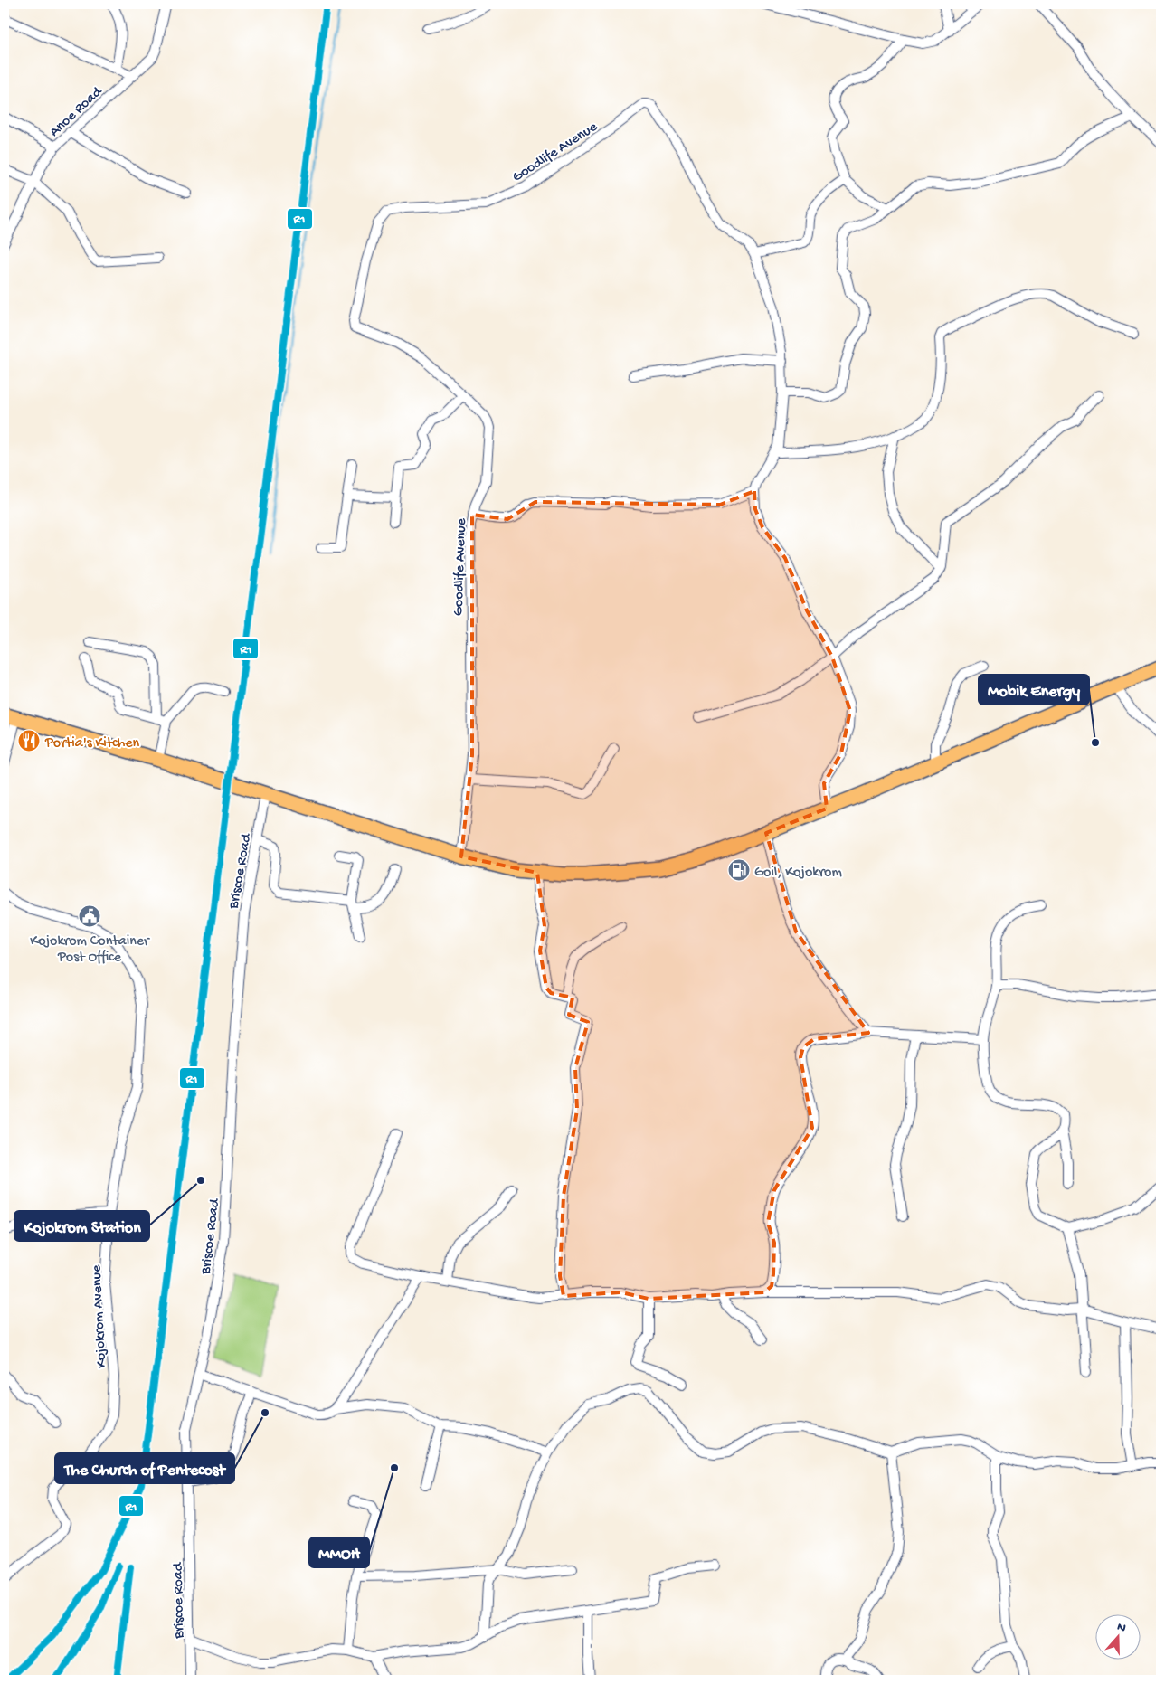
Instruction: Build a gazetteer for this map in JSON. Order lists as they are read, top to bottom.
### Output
{
  "streets": {
    "street": [
      "Anoe Road",
      "Goodlife Avenue",
      "Briscoe Road",
      "Kojokrom Avenue"
    ]
  },
  "places": {
    "restaurant": ["Portia's Kitchen"],
    "other": [
      "Mobik Energy",
      "Kojokrom Station",
      "The Church of Pentecost",
      "MMOH"
    ],
    "fuel station": ["Goil, Kojokrom"],
    "public building": ["Kojokrom Container Post Office"]
  },
  "lines": ["transit line R1"],
  "north": "top"
}
